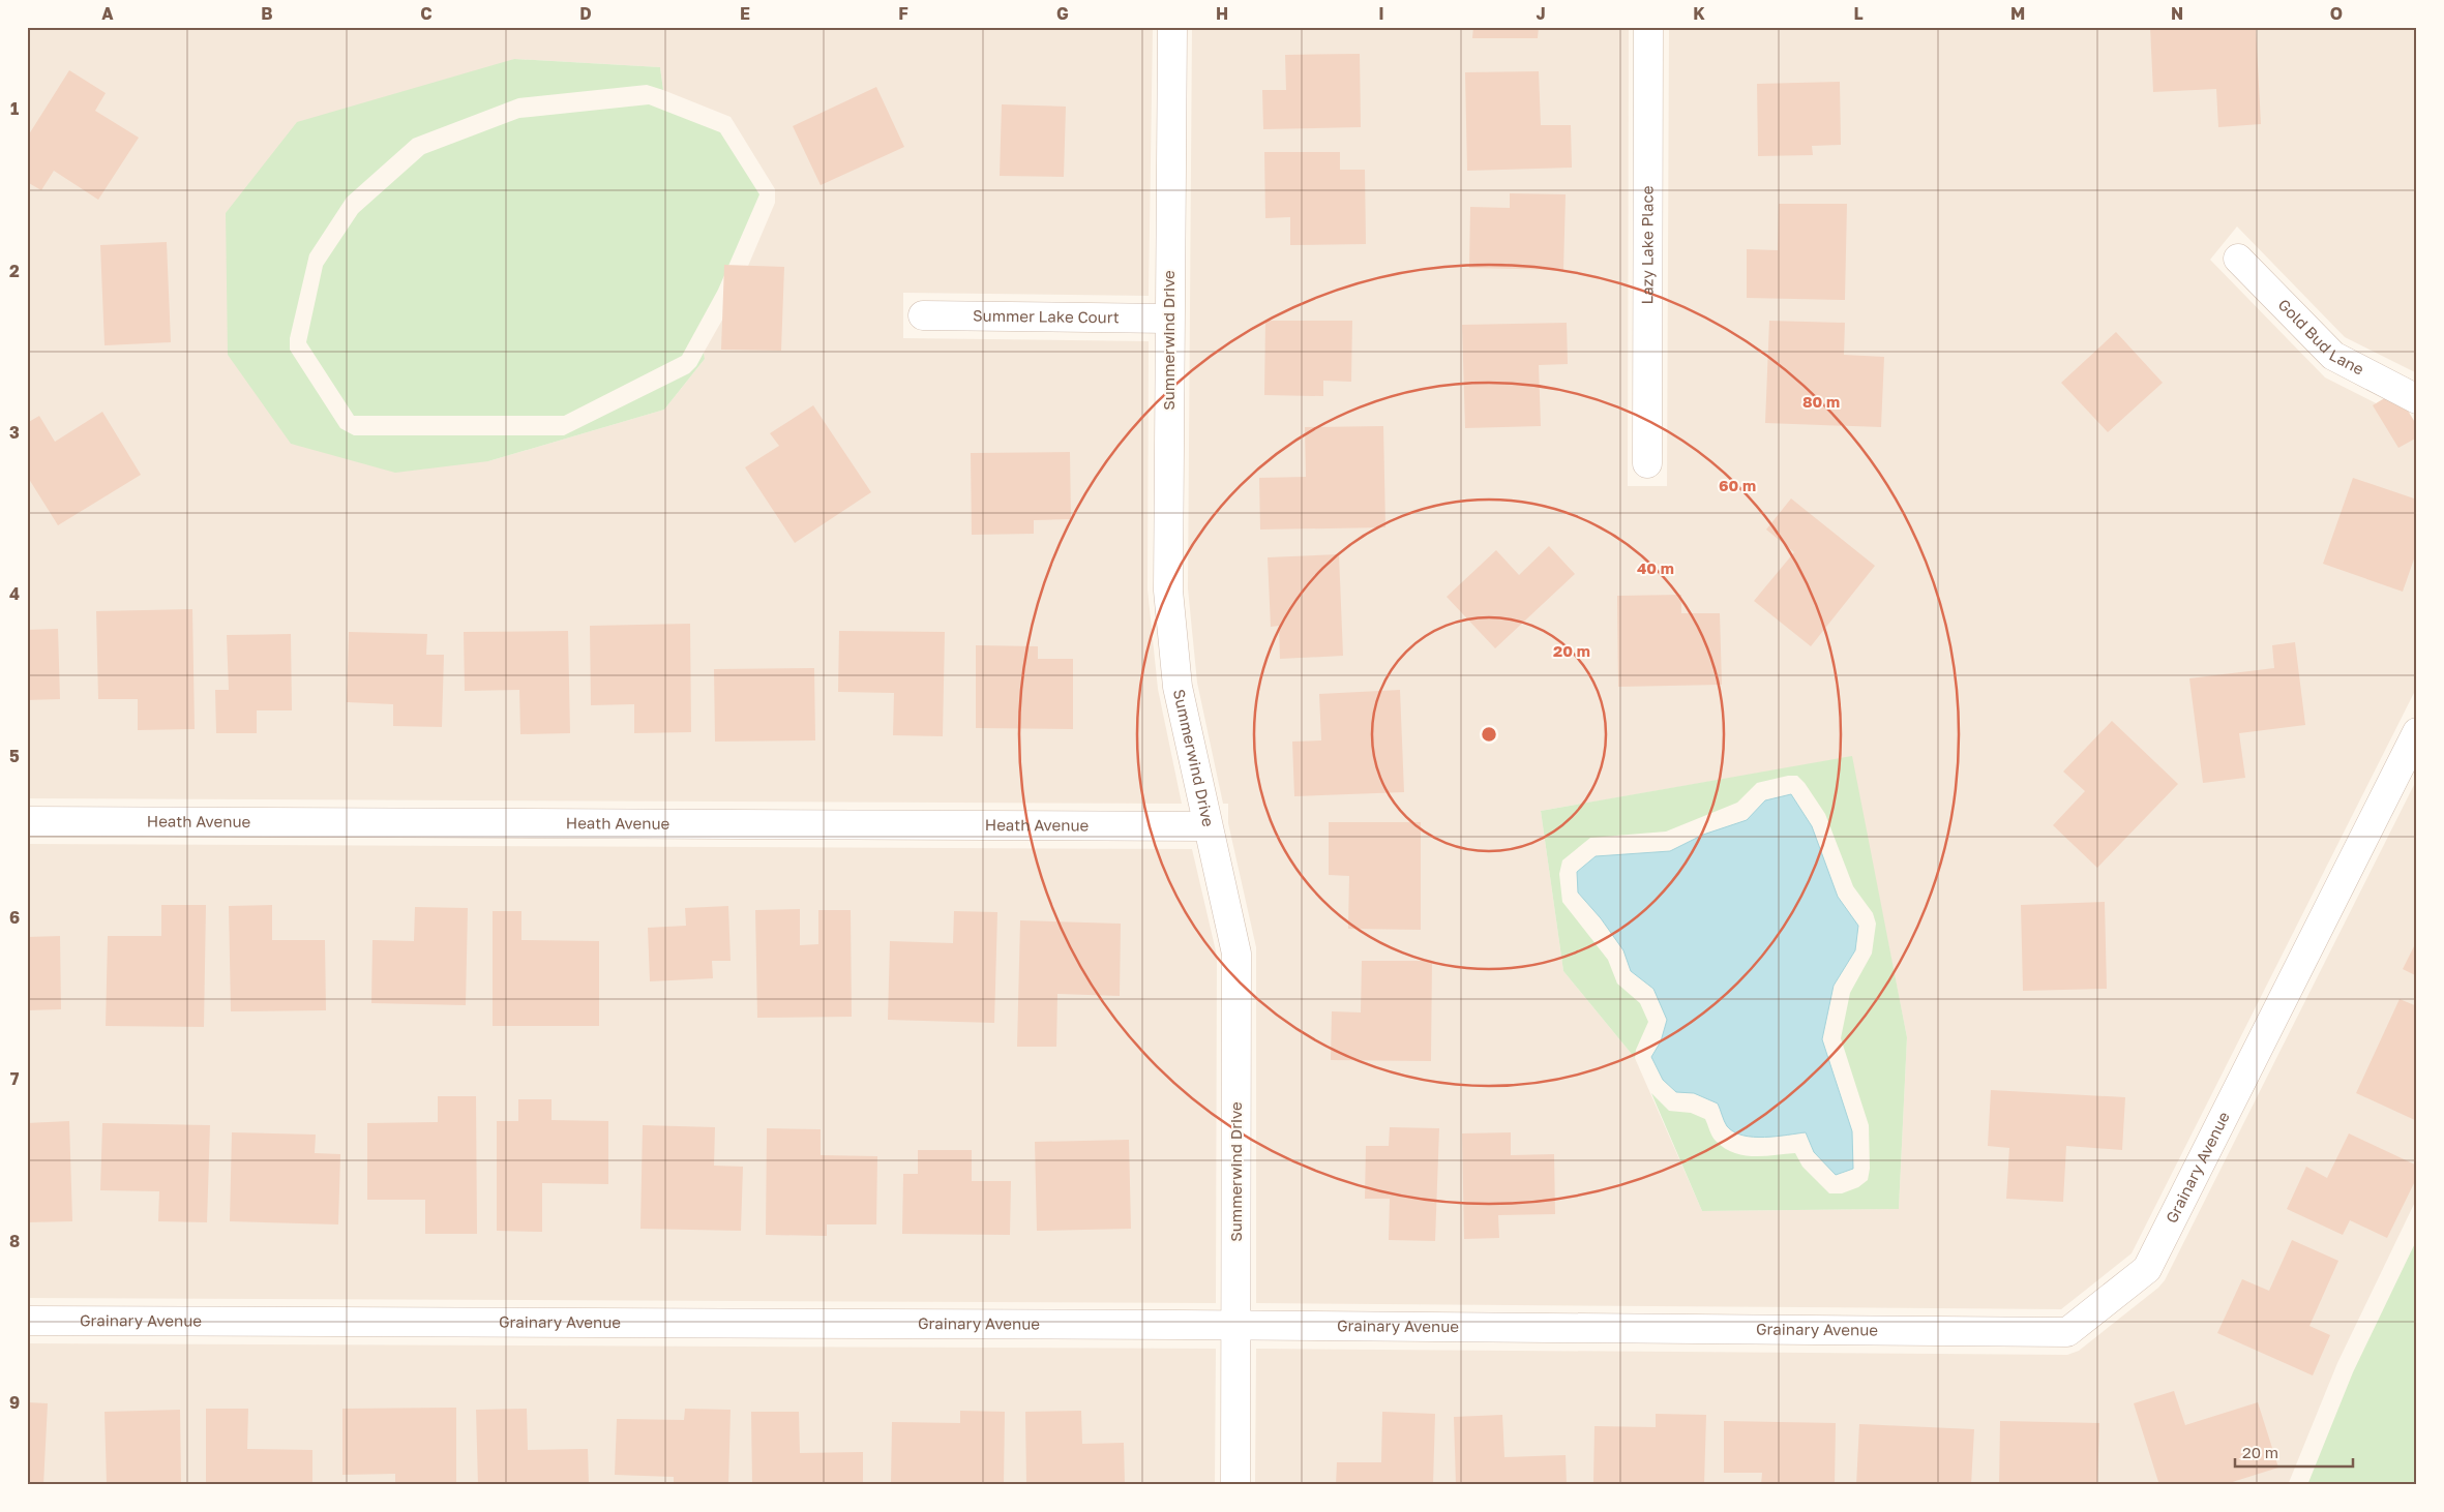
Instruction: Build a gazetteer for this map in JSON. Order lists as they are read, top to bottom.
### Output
{
  "streets": {
    "street": [
      "Lazy Lake Place",
      "Summer Lake Court",
      "Gold Bud Lane",
      "Summerwind Drive",
      "Heath Avenue",
      "Grainary Avenue"
    ]
  },
  "crossings": [
    ["Summer Lake Court", "Summerwind Drive"],
    ["Summerwind Drive", "Heath Avenue"],
    ["Summerwind Drive", "Grainary Avenue"]
  ],
  "scale_bar": "20 m",
  "grid": {
    "columns": [
      "A",
      "B",
      "C",
      "D",
      "E",
      "F",
      "G",
      "H",
      "I",
      "J",
      "K",
      "L",
      "M",
      "N",
      "O"
    ],
    "rows": [
      "1",
      "2",
      "3",
      "4",
      "5",
      "6",
      "7",
      "8",
      "9"
    ]
  },
  "rings": [
    "80 m",
    "60 m",
    "40 m",
    "20 m"
  ]
}
